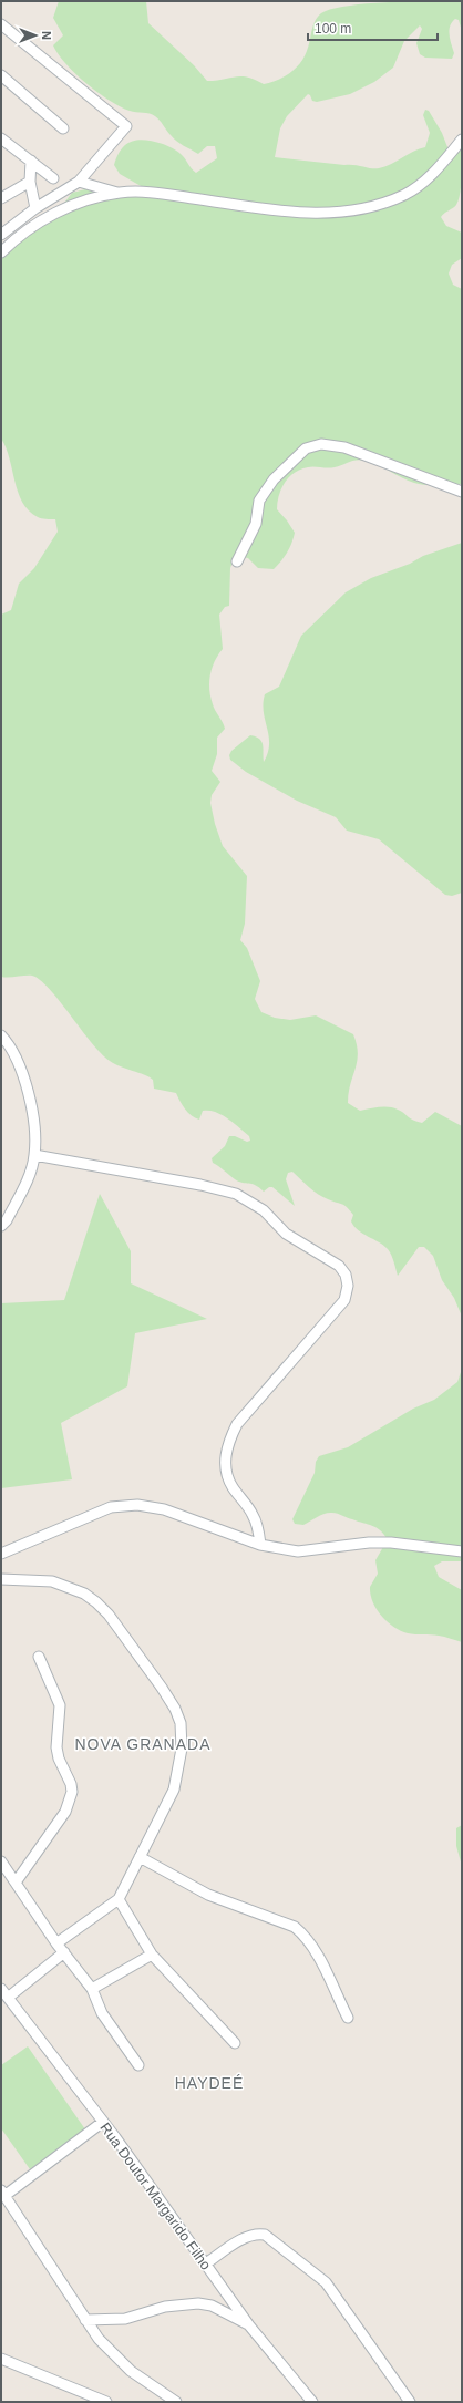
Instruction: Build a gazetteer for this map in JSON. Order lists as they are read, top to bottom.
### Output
{
  "streets": {
    "street": ["Rua Doutor Margarido Filho"]
  },
  "districts": ["NOVA GRANADA", "HAYDEÉ"],
  "scale_bar": "100 m",
  "north": "right"
}
